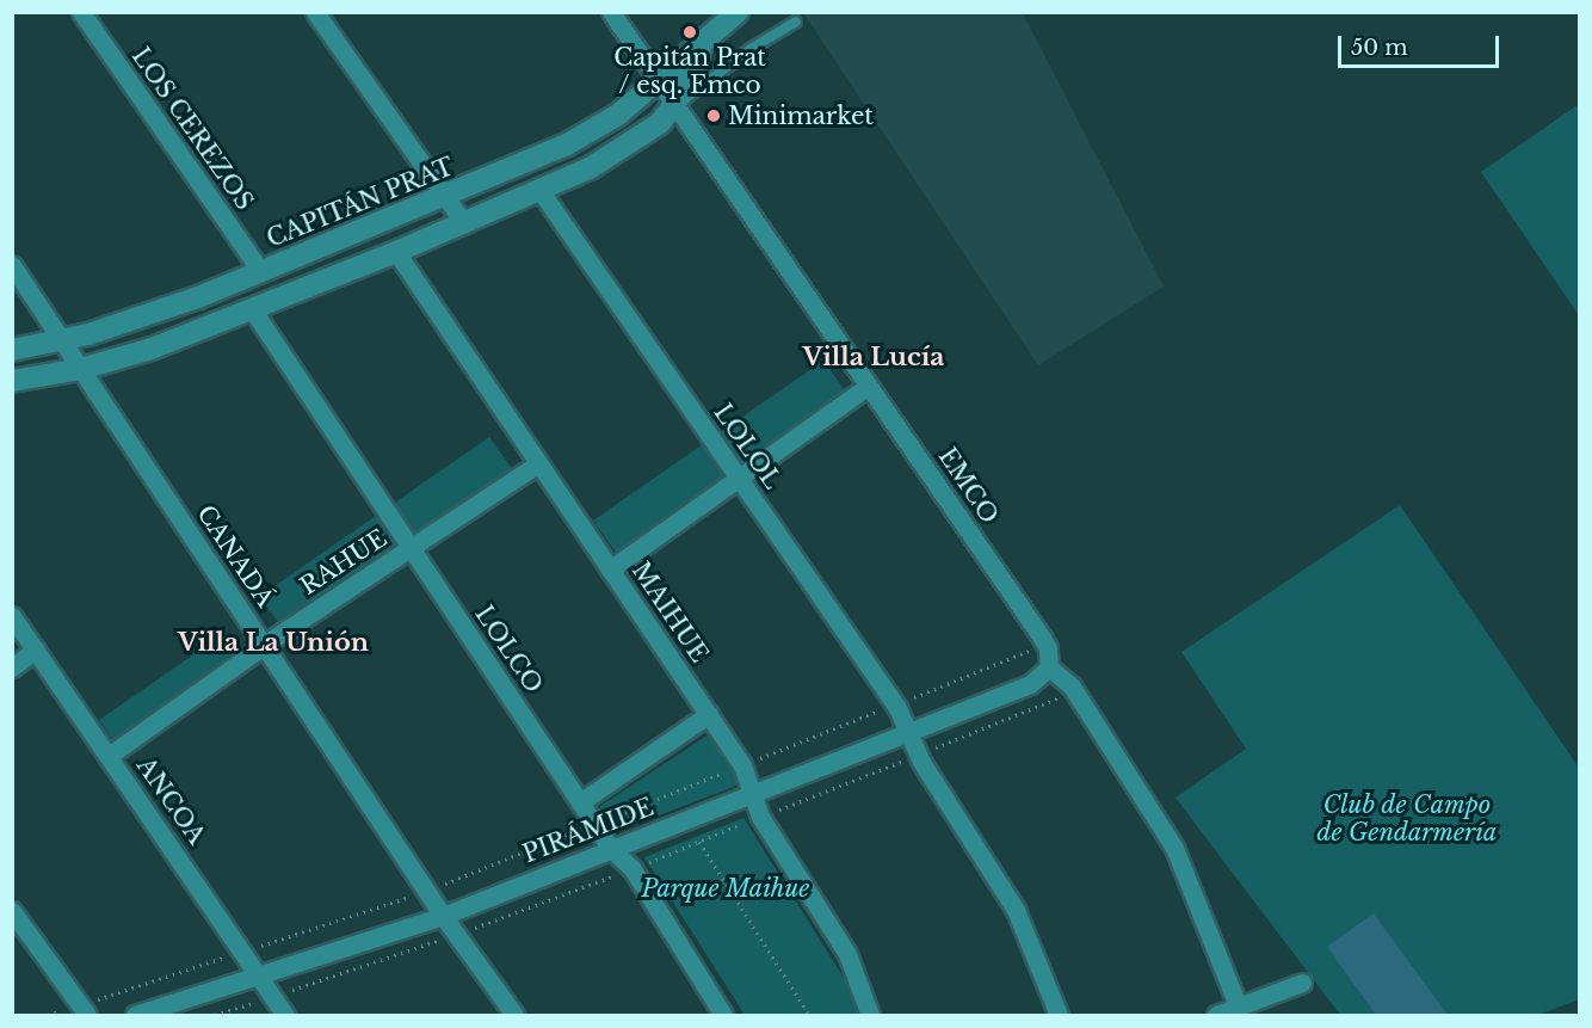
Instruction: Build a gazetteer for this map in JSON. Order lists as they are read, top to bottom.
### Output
{
  "streets": {
    "street": [
      "LOS CEREZOS",
      "CAPITÁN PRAT",
      "LOLOL",
      "EMCO",
      "CANADÁ",
      "RAHUE",
      "MAIHUE",
      "LOLCO",
      "ANCOA",
      "PIRÁMIDE"
    ]
  },
  "crossings": [
    ["LOS CEREZOS", "CAPITÁN PRAT"],
    ["CAPITÁN PRAT", "LOLOL"],
    ["CAPITÁN PRAT", "EMCO"],
    ["CAPITÁN PRAT", "CANADÁ"],
    ["CAPITÁN PRAT", "MAIHUE"],
    ["CAPITÁN PRAT", "LOLCO"],
    ["LOLOL", "PIRÁMIDE"],
    ["EMCO", "PIRÁMIDE"],
    ["CANADÁ", "RAHUE"],
    ["CANADÁ", "PIRÁMIDE"],
    ["RAHUE", "MAIHUE"],
    ["RAHUE", "LOLCO"],
    ["RAHUE", "ANCOA"],
    ["MAIHUE", "PIRÁMIDE"],
    ["LOLCO", "PIRÁMIDE"],
    ["ANCOA", "PIRÁMIDE"]
  ],
  "districts": ["Villa Lucía", "Villa La Unión"],
  "parks": ["Club de Campo de Gendarmería", "Parque Maihue"],
  "places": ["Capitán Prat / esq. Emco", "Minimarket"],
  "scale_bar": "50 m"
}
